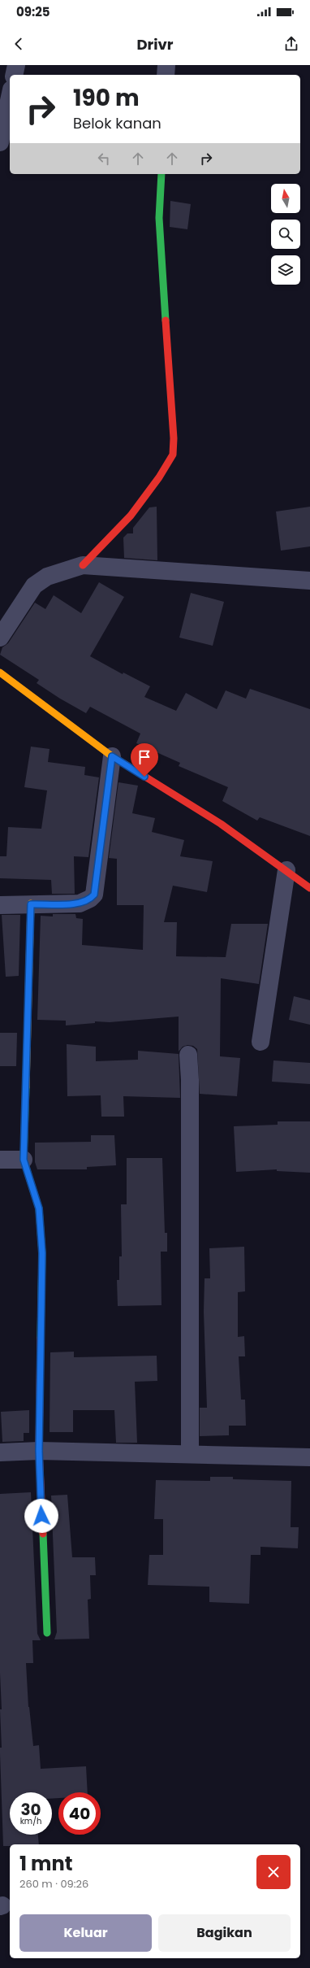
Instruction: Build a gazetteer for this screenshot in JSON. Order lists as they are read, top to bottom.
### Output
{
  "north": "top",
  "page": {
    "status": "09:25",
    "header": "Drivr",
    "turn": ["190 m", "Belok kanan"],
    "speed": "30 km/h",
    "limit": "40",
    "heading": ["1 mnt", "260 m · 09:26"],
    "buttons": ["Keluar", "Bagikan"]
  }
}
